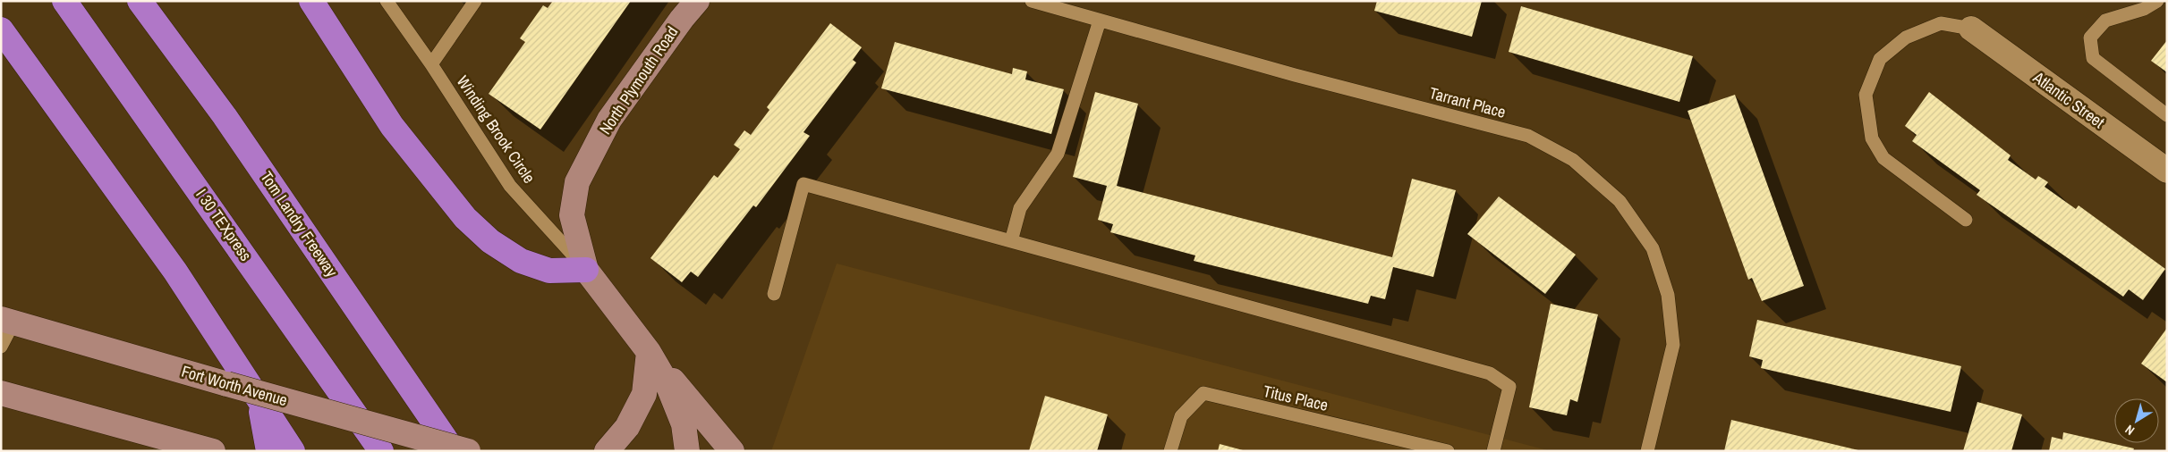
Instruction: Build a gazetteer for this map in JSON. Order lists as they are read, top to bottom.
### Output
{
  "streets": {
    "highway": ["Tom Landry Freeway", "I 30 TEXpress"],
    "main road": ["North Plymouth Road", "Fort Worth Avenue"],
    "street": ["Atlantic Street"],
    "lane": ["Tarrant Place", "Winding Brook Circle", "Titus Place"]
  },
  "crossings": [
    ["North Plymouth Road", "Winding Brook Circle"]
  ],
  "north": "bottom left"
}
